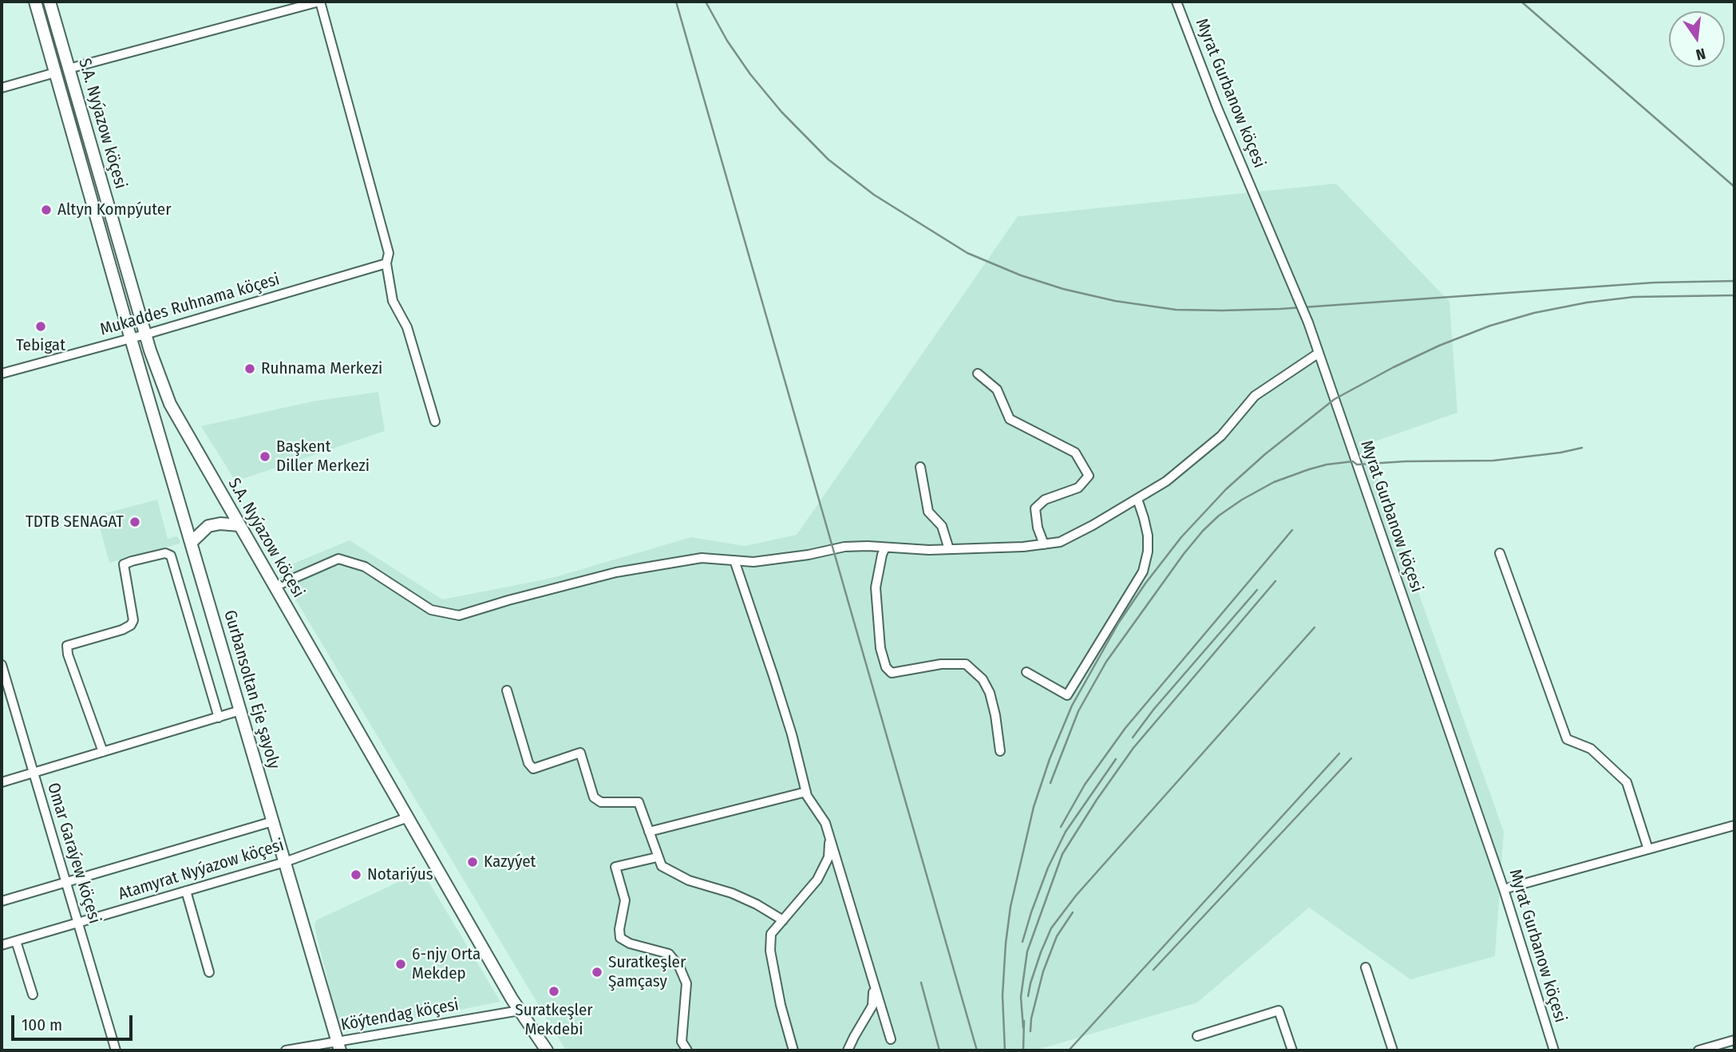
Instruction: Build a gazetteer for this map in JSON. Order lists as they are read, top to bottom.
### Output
{
  "streets": {
    "main road": ["S.A. Nyýazow köçesi", "Gurbansoltan Eje şayoly"],
    "street": [
      "Myrat Gurbanow köçesi",
      "Mukaddes Ruhnama köçesi",
      "Omar Garaýew köçesi",
      "Atamyrat Nyýazow köçesi",
      "Köýtendag köçesi"
    ]
  },
  "crossings": [
    ["S.A. Nyýazow köçesi", "Mukaddes Ruhnama köçesi"],
    ["S.A. Nyýazow köçesi", "Gurbansoltan Eje şayoly"],
    ["S.A. Nyýazow köçesi", "Atamyrat Nyýazow köçesi"],
    ["S.A. Nyýazow köçesi", "Köýtendag köçesi"],
    ["Mukaddes Ruhnama köçesi", "Gurbansoltan Eje şayoly"],
    ["Gurbansoltan Eje şayoly", "Atamyrat Nyýazow köçesi"],
    ["Gurbansoltan Eje şayoly", "Köýtendag köçesi"],
    ["Omar Garaýew köçesi", "Atamyrat Nyýazow köçesi"]
  ],
  "places": [
    "Altyn Kompýuter",
    "Tebigat",
    "Ruhnama Merkezi",
    "Başkent Diller Merkezi",
    "TDTB SENAGAT",
    "Kazyýet",
    "Notariýus",
    "6-njy Orta Mekdep",
    "Suratkeşler Şamçasy",
    "Suratkeşler Mekdebi"
  ],
  "scale_bar": "100 m",
  "north": "bottom"
}
